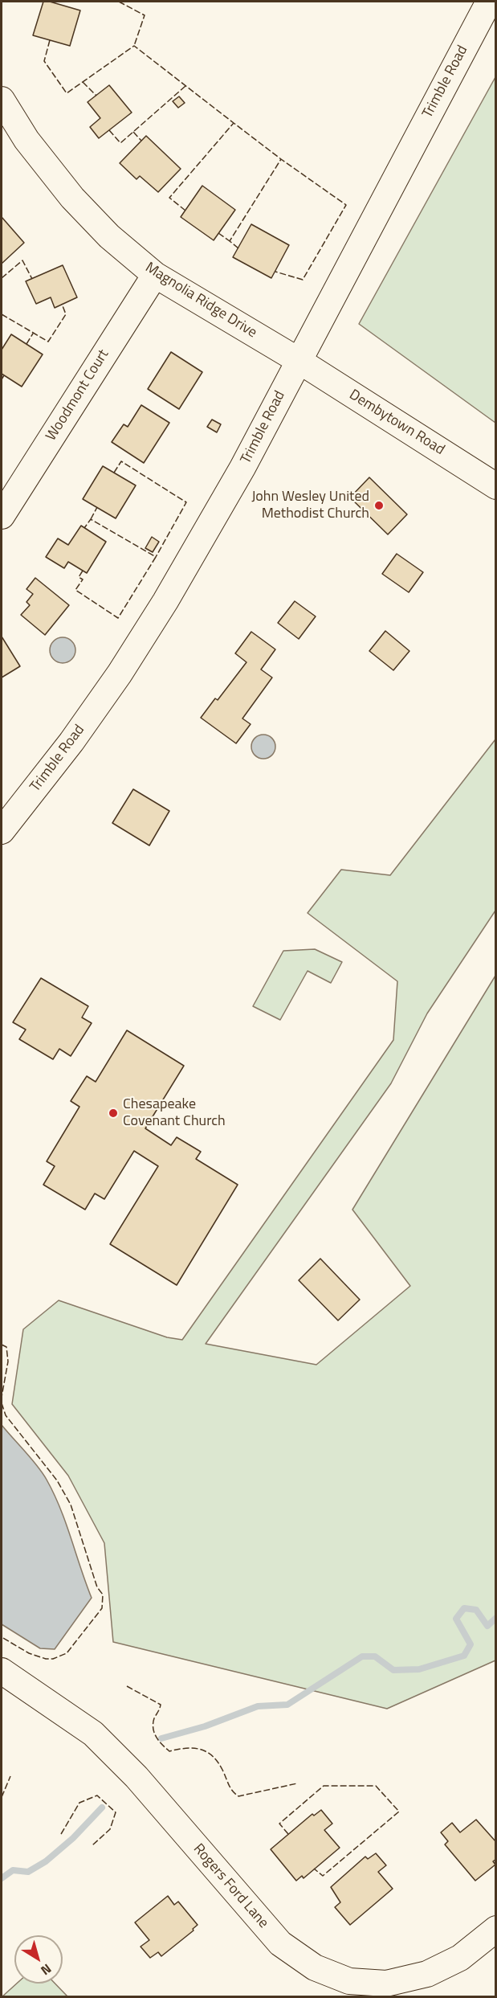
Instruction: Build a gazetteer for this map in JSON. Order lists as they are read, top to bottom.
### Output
{
  "streets": {
    "street": [
      "Trimble Road",
      "Magnolia Ridge Drive",
      "Woodmont Court",
      "Dembytown Road",
      "Rogers Ford Lane"
    ]
  },
  "crossings": [
    ["Trimble Road", "Magnolia Ridge Drive"],
    ["Trimble Road", "Dembytown Road"],
    ["Magnolia Ridge Drive", "Woodmont Court"],
    ["Magnolia Ridge Drive", "Dembytown Road"]
  ],
  "places": ["John Wesley United Methodist Church", "Chesapeake Covenant Church"],
  "north": "bottom right"
}
